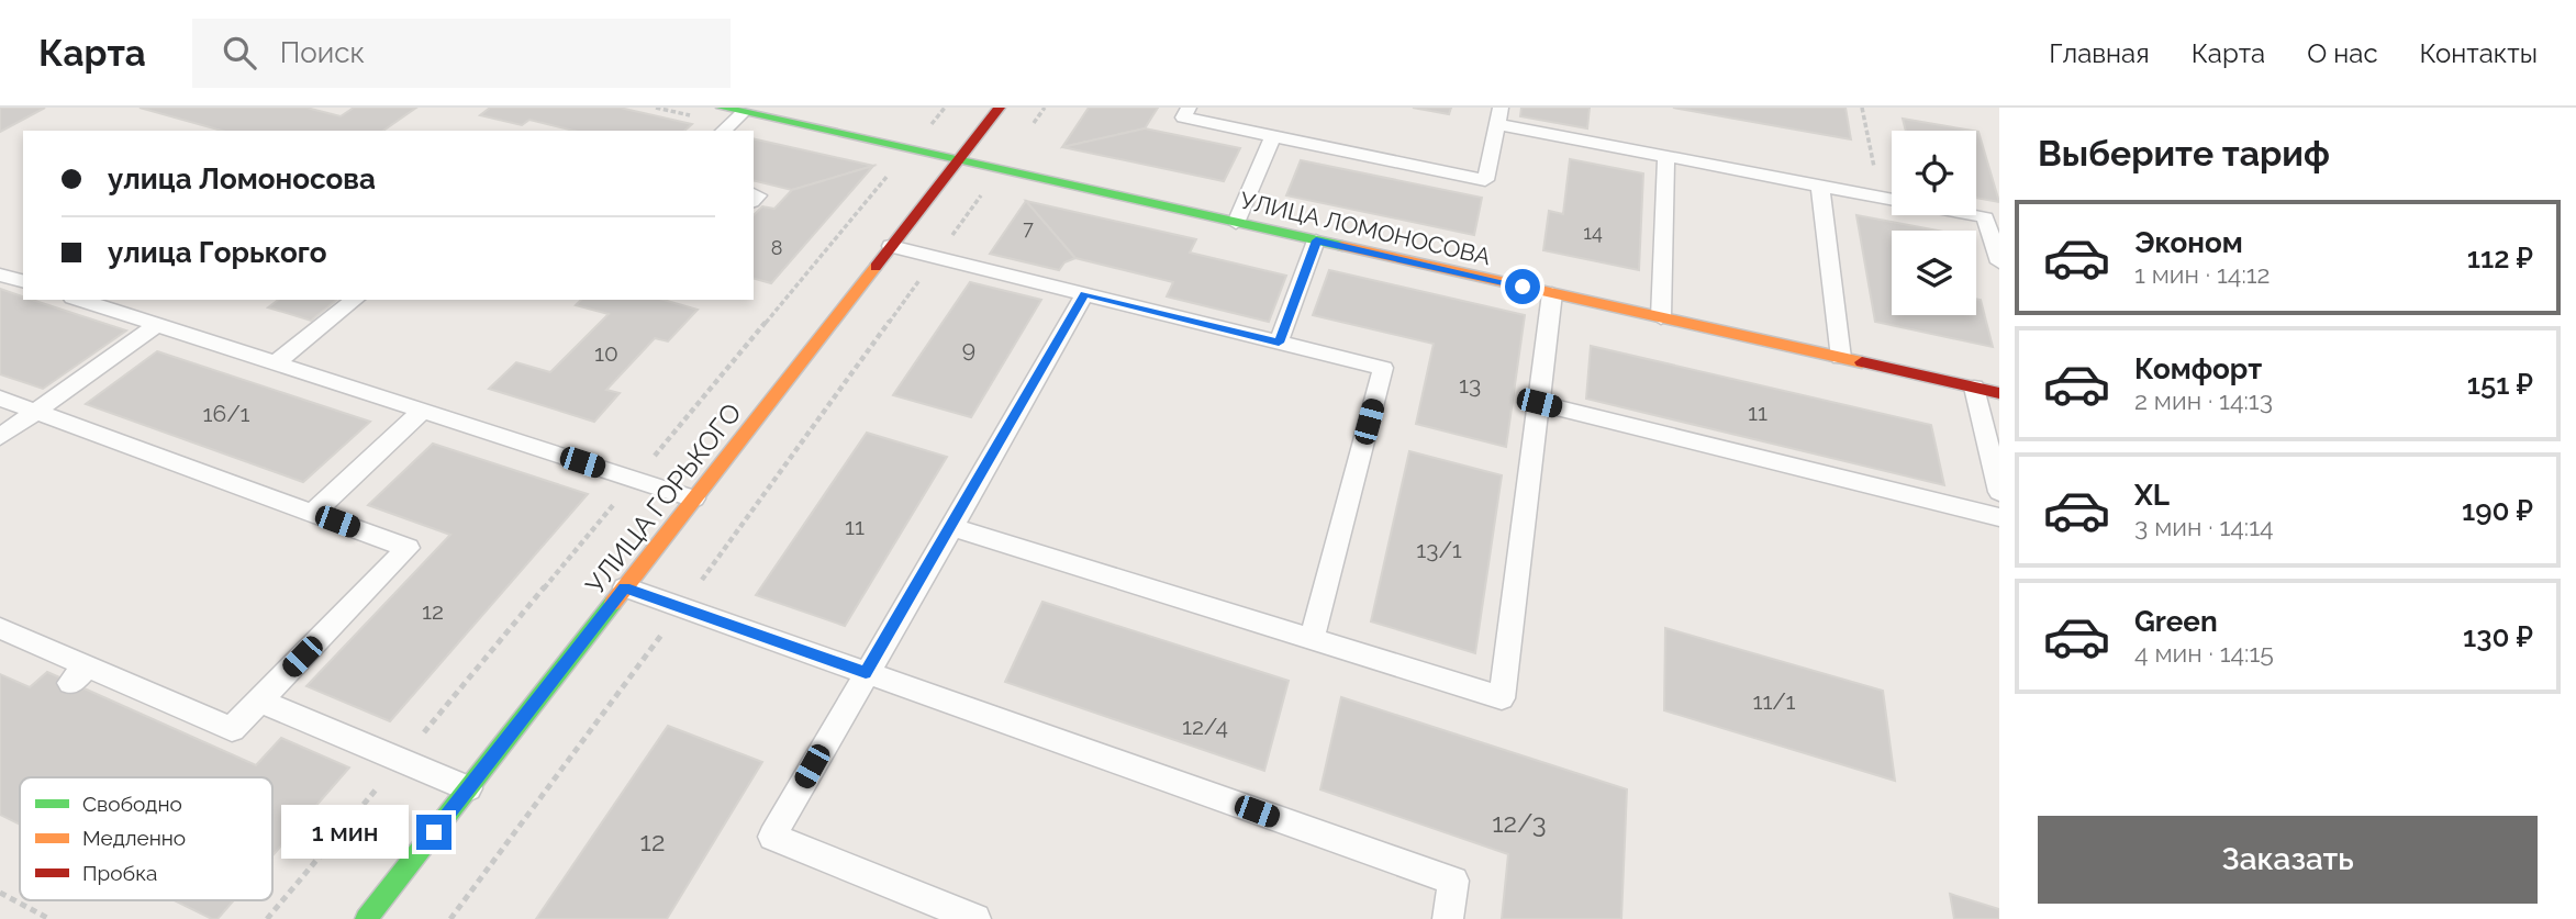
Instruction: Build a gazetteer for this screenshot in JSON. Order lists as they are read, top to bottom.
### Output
{
  "streets": {
    "street": ["УЛИЦА ЛОМОНОСОВА", "УЛИЦА ГОРЬКОГО"]
  },
  "crossings": [
    ["УЛИЦА ЛОМОНОСОВА", "УЛИЦА ГОРЬКОГО"]
  ],
  "house_numbers": [
    "7",
    "14",
    "8",
    "9",
    "10",
    "13",
    "11",
    "16/1",
    "11",
    "13/1",
    "12",
    "11/1",
    "12/4",
    "12/3",
    "12"
  ],
  "legend": ["Свободно", "Медленно", "Пробка"],
  "page": {
    "header": "Карта",
    "search": "Поиск",
    "nav": [
      "Главная",
      "Карта",
      "О нас",
      "Контакты"
    ],
    "heading": "Выберите тариф",
    "banner": ["улица Ломоносова", "улица Горького"],
    "list": [
      {
        "name": "Эконом",
        "note": "1 мин · 14:12",
        "value": "112 ₽"
      },
      {
        "name": "Комфорт",
        "note": "2 мин · 14:13",
        "value": "151 ₽"
      },
      {
        "name": "XL",
        "note": "3 мин · 14:14",
        "value": "190 ₽"
      },
      {
        "name": "Green",
        "note": "4 мин · 14:15",
        "value": "130 ₽"
      }
    ],
    "buttons": "Заказать",
    "bubble": "1 мин"
  }
}
